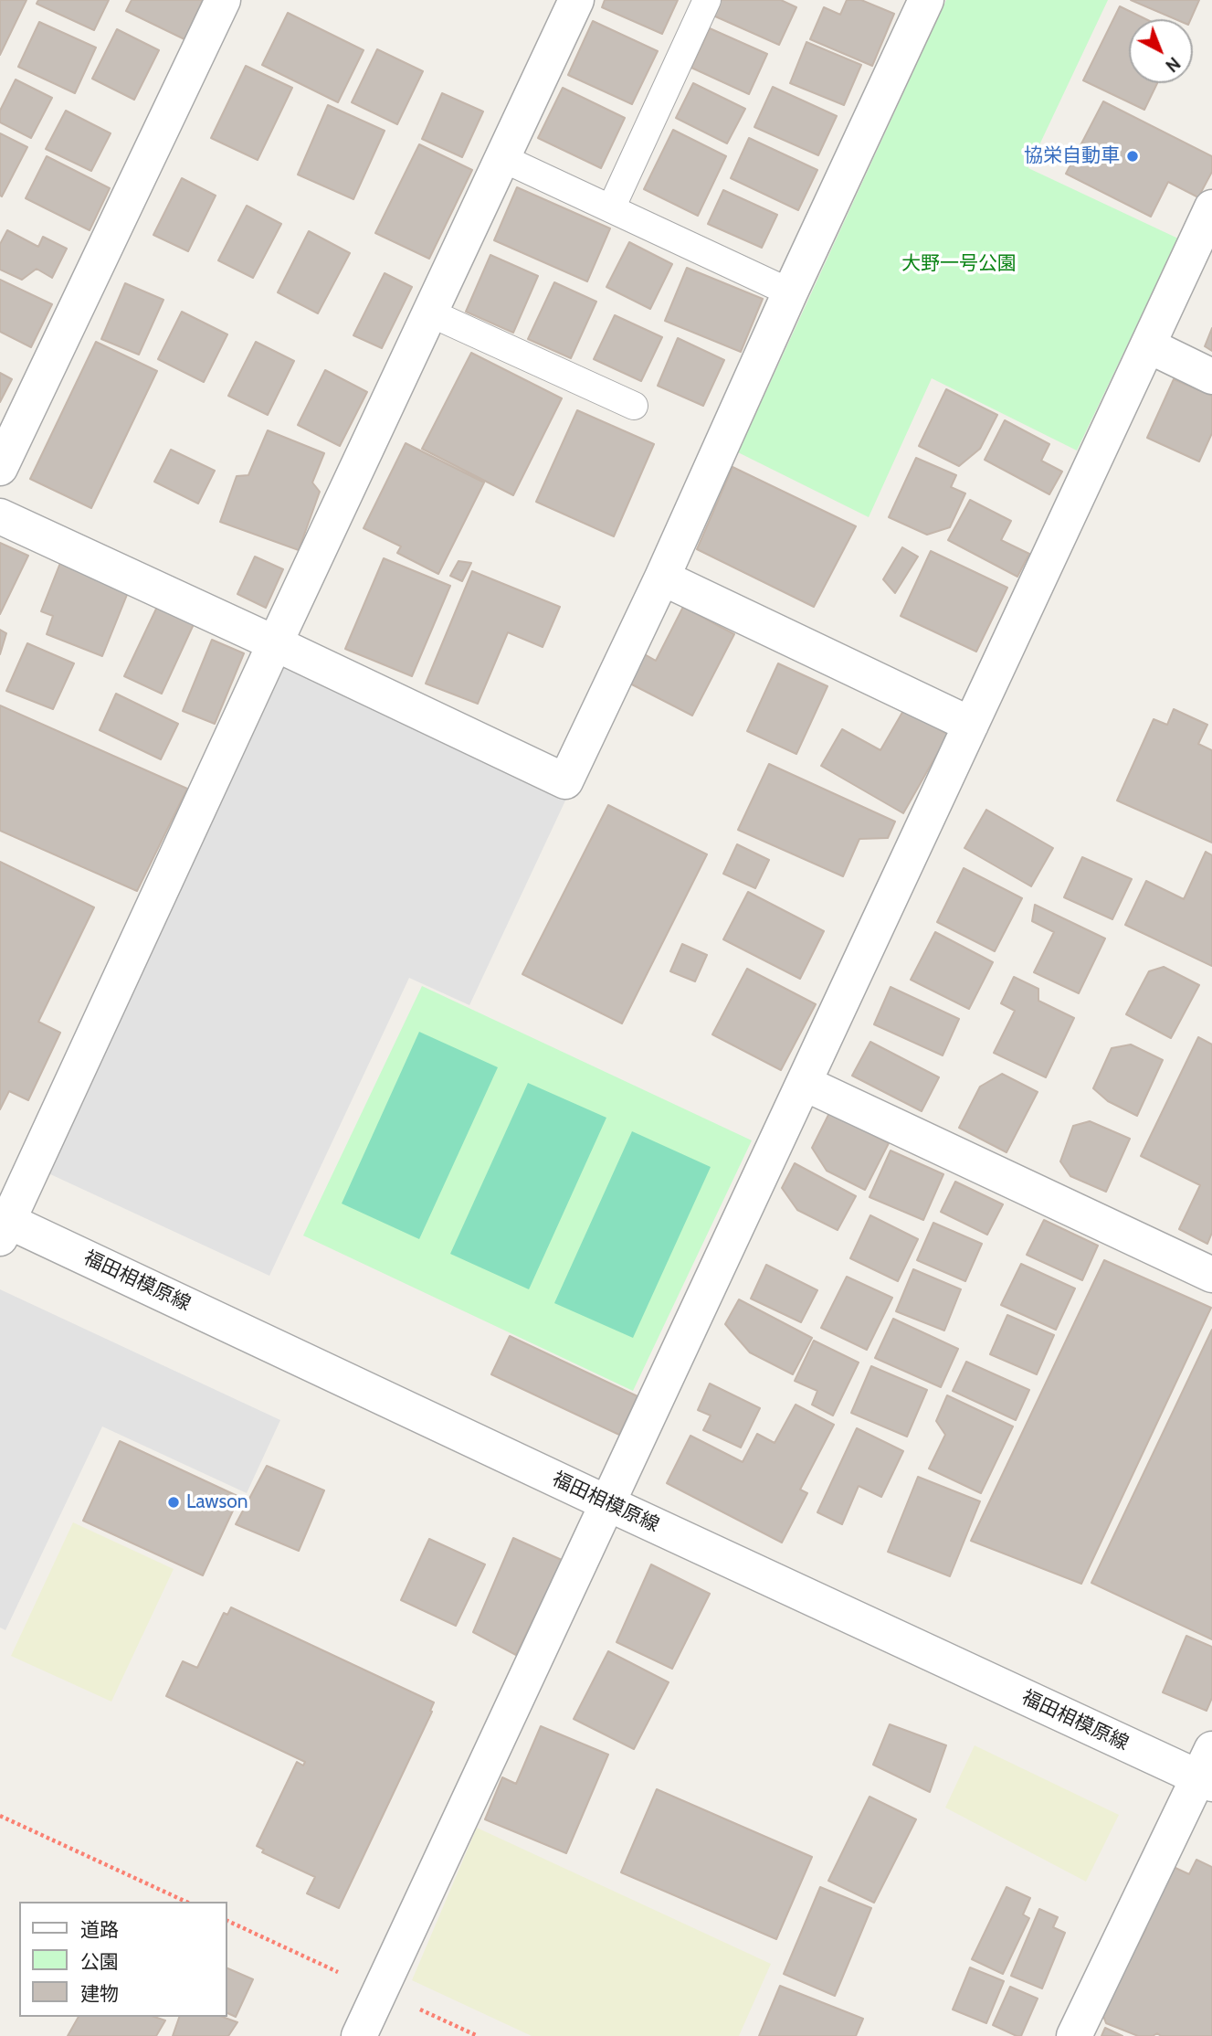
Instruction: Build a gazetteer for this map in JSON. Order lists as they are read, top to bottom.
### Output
{
  "streets": {
    "street": ["福田相模原線"]
  },
  "parks": ["大野一号公園"],
  "places": ["協栄自動車", "Lawson"],
  "legend": ["道路", "公園", "建物"],
  "north": "bottom right"
}
